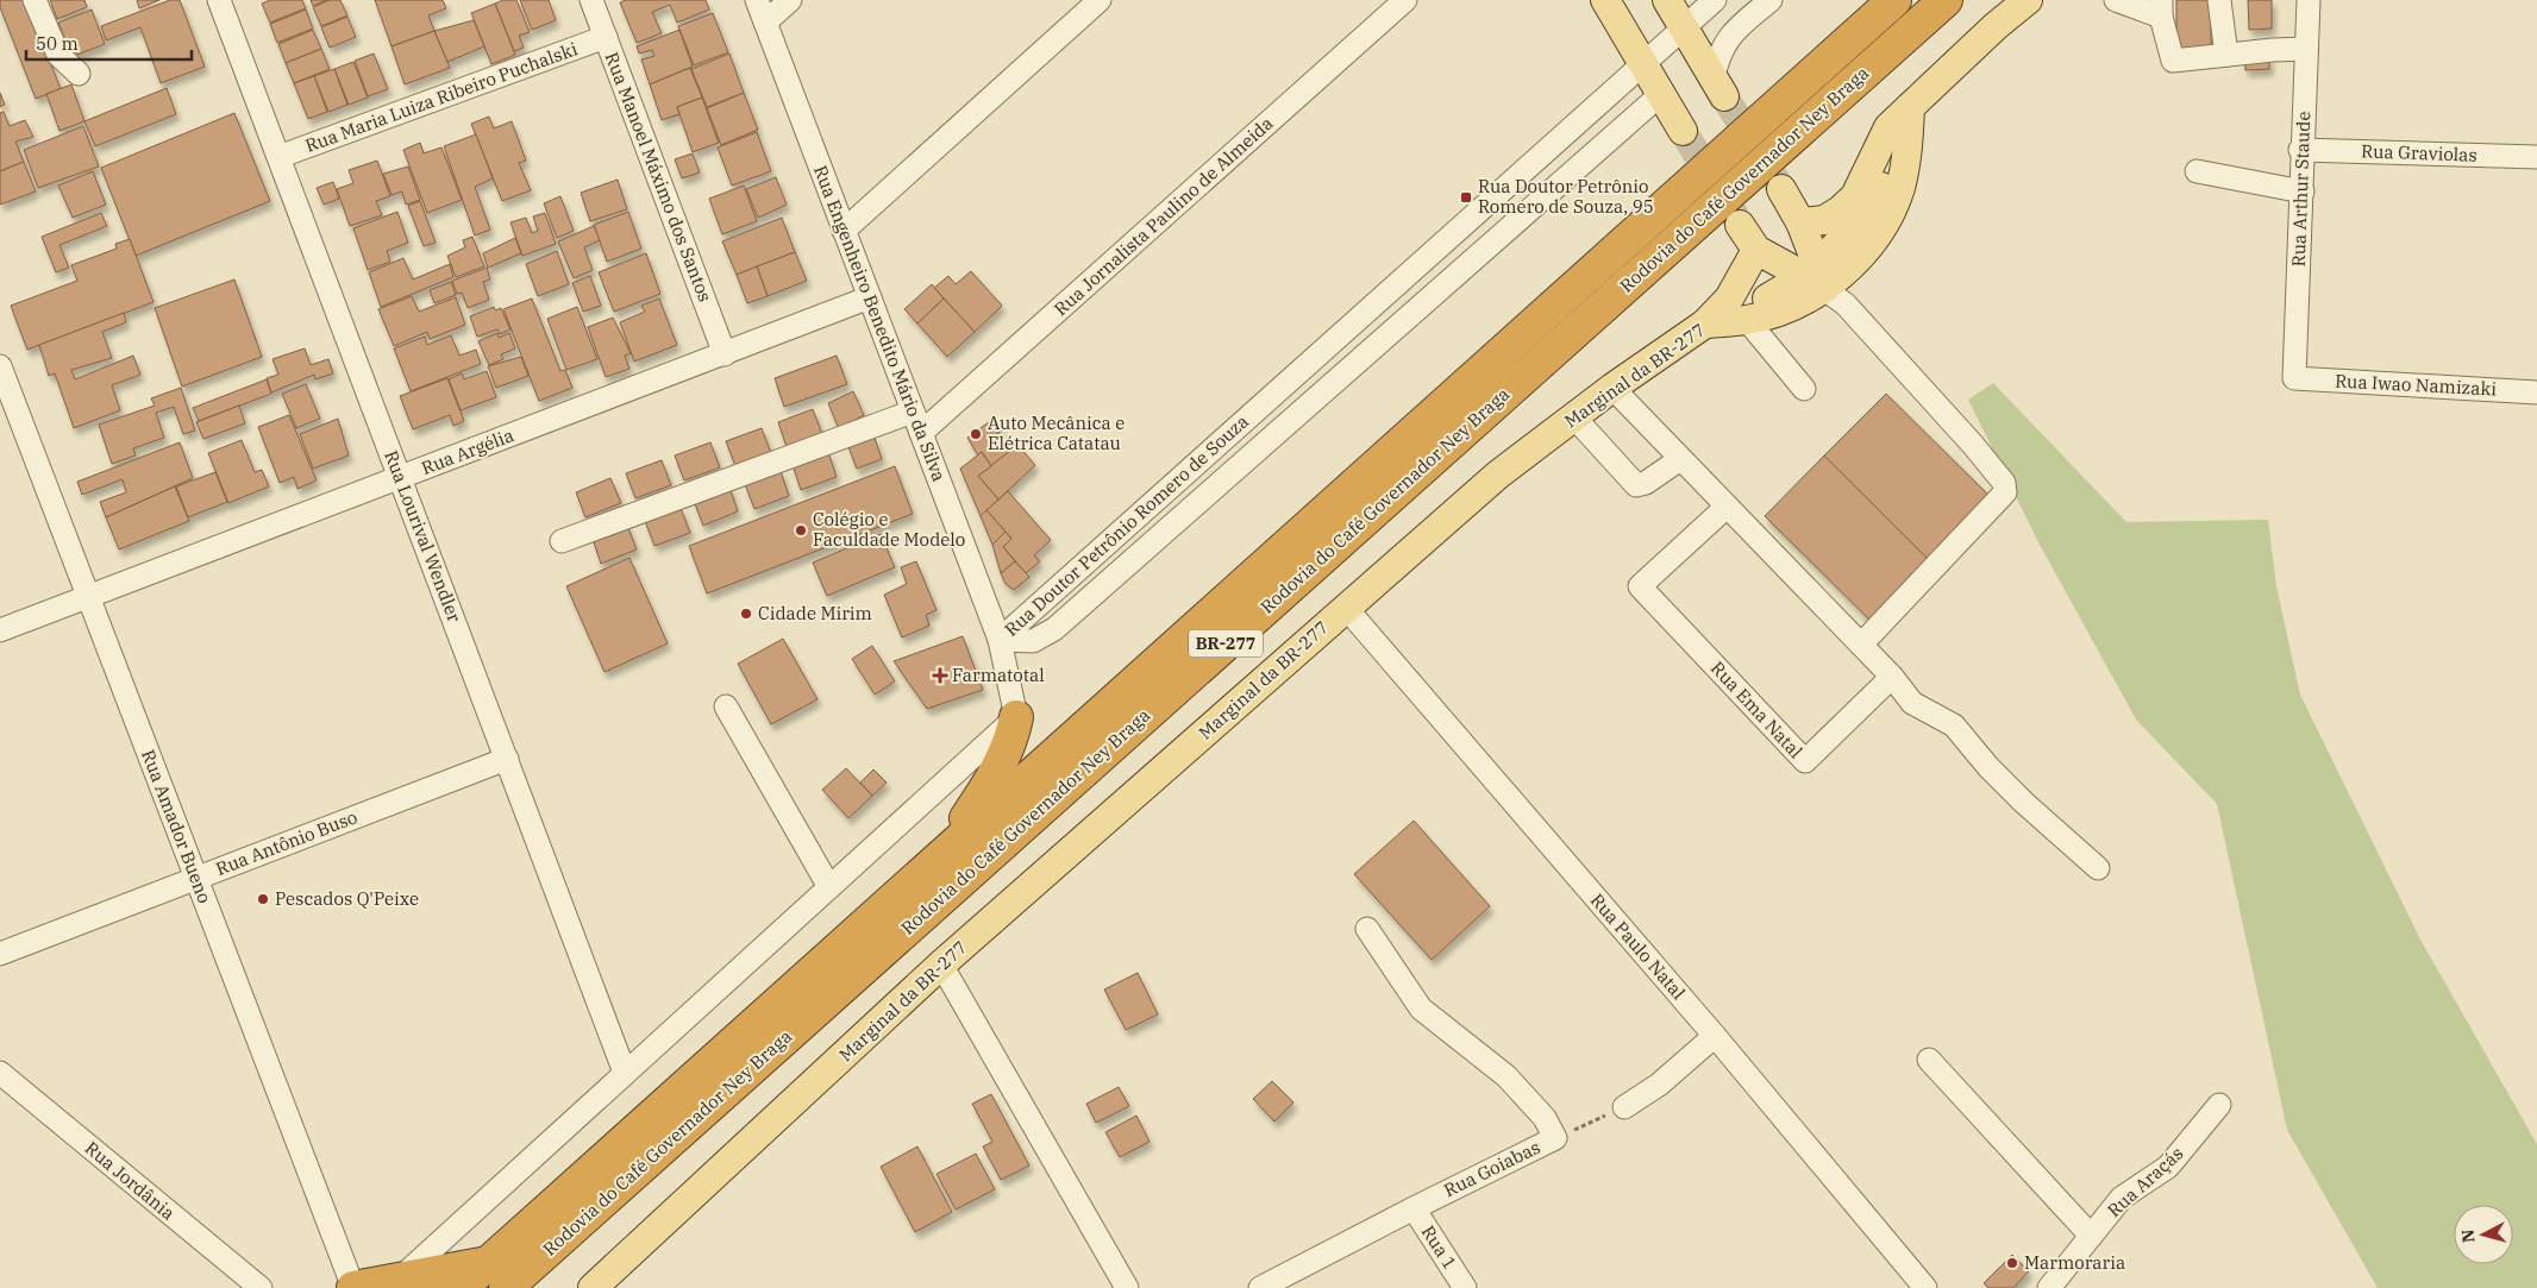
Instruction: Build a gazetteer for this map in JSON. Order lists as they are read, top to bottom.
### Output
{
  "streets": {
    "highway": ["Rodovia do Café Governador Ney Braga", "BR-277"],
    "main road": ["Marginal da BR-277"],
    "street": [
      "Rua Maria Luiza Ribeiro Puchalski",
      "Rua Graviolas",
      "Rua Manoel Máximo dos Santos",
      "Rua Arthur Staude",
      "Rua Jornalista Paulino de Almeida",
      "Rua Engenheiro Benedito Mário da Silva",
      "Rua Iwao Namizaki",
      "Rua Argélia",
      "Rua Doutor Petrônio Romero de Souza",
      "Rua Lourival Wendler",
      "Rua Ema Natal",
      "Rua Amador Bueno",
      "Rua Antônio Buso",
      "Rua Paulo Natal",
      "Rua Goiabas",
      "Rua Jordânia",
      "Rua Araçás",
      "Rua 1"
    ]
  },
  "crossings": [
    ["Rua Maria Luiza Ribeiro Puchalski", "Rua Manoel Máximo dos Santos"],
    ["Rua Maria Luiza Ribeiro Puchalski", "Rua Lourival Wendler"],
    ["Rua Graviolas", "Rua Arthur Staude"],
    ["Rua Manoel Máximo dos Santos", "Rua Argélia"],
    ["Rua Arthur Staude", "Rua Iwao Namizaki"],
    ["Rua Jornalista Paulino de Almeida", "Rua Engenheiro Benedito Mário da Silva"],
    ["Rua Engenheiro Benedito Mário da Silva", "Rua Argélia"],
    ["Rua Engenheiro Benedito Mário da Silva", "Rua Doutor Petrônio Romero de Souza"],
    ["Marginal da BR-277", "BR-277"],
    ["Marginal da BR-277", "Rua Paulo Natal"],
    ["Rua Argélia", "Rua Lourival Wendler"],
    ["Rua Argélia", "Rua Amador Bueno"],
    ["Rua Lourival Wendler", "Rua Antônio Buso"],
    ["Rua Amador Bueno", "Rua Antônio Buso"],
    ["Rua Goiabas", "Rua 1"]
  ],
  "places": {
    "transit": ["Rua Doutor Petrônio Romero de Souza, 95"],
    "other": [
      "Auto Mecânica e Elétrica Catatau",
      "Colégio e Faculdade Modelo",
      "Cidade Mirim",
      "Pescados Q'Peixe",
      "Marmoraria"
    ],
    "health": ["Farmatotal"]
  },
  "scale_bar": "50 m",
  "north": "left"
}
